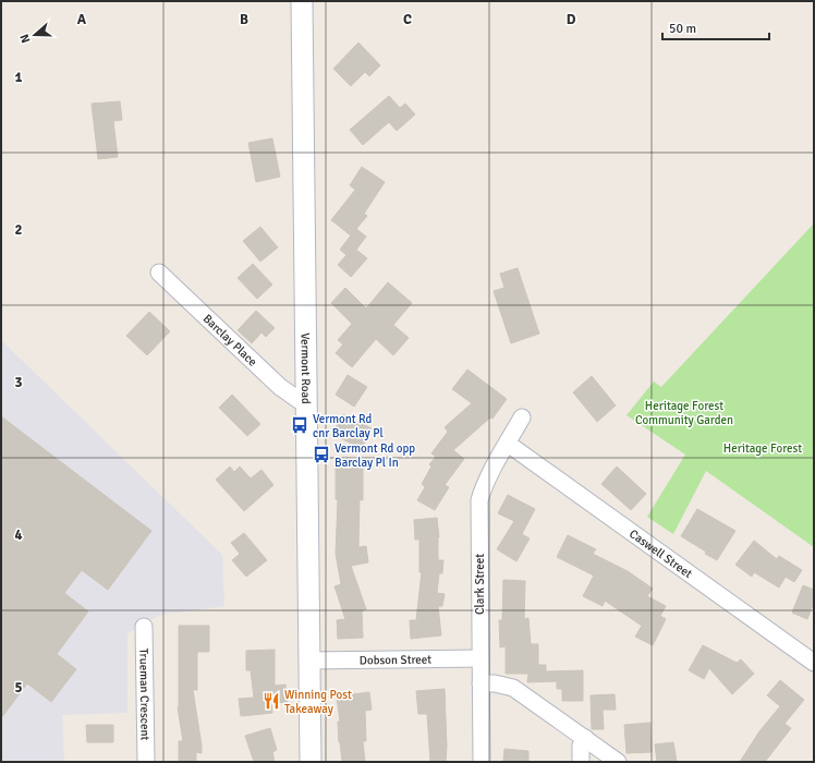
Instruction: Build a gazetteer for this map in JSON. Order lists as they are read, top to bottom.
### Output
{
  "streets": {
    "street": [
      "Barclay Place",
      "Vermont Road",
      "Caswell Street",
      "Clark Street",
      "Dobson Street",
      "Trueman Crescent"
    ]
  },
  "crossings": [
    ["Barclay Place", "Vermont Road"],
    ["Vermont Road", "Dobson Street"],
    ["Caswell Street", "Clark Street"],
    ["Clark Street", "Dobson Street"]
  ],
  "parks": ["Heritage Forest Community Garden", "Heritage Forest"],
  "places": {
    "bus stop": ["Vermont Rd cnr Barclay Pl", "Vermont Rd opp Barclay Pl In"],
    "restaurant": ["Winning Post Takeaway"]
  },
  "scale_bar": "50 m",
  "north": "left",
  "grid": {
    "columns": [
      "A",
      "B",
      "C",
      "D"
    ],
    "rows": [
      "1",
      "2",
      "3",
      "4",
      "5"
    ]
  }
}
